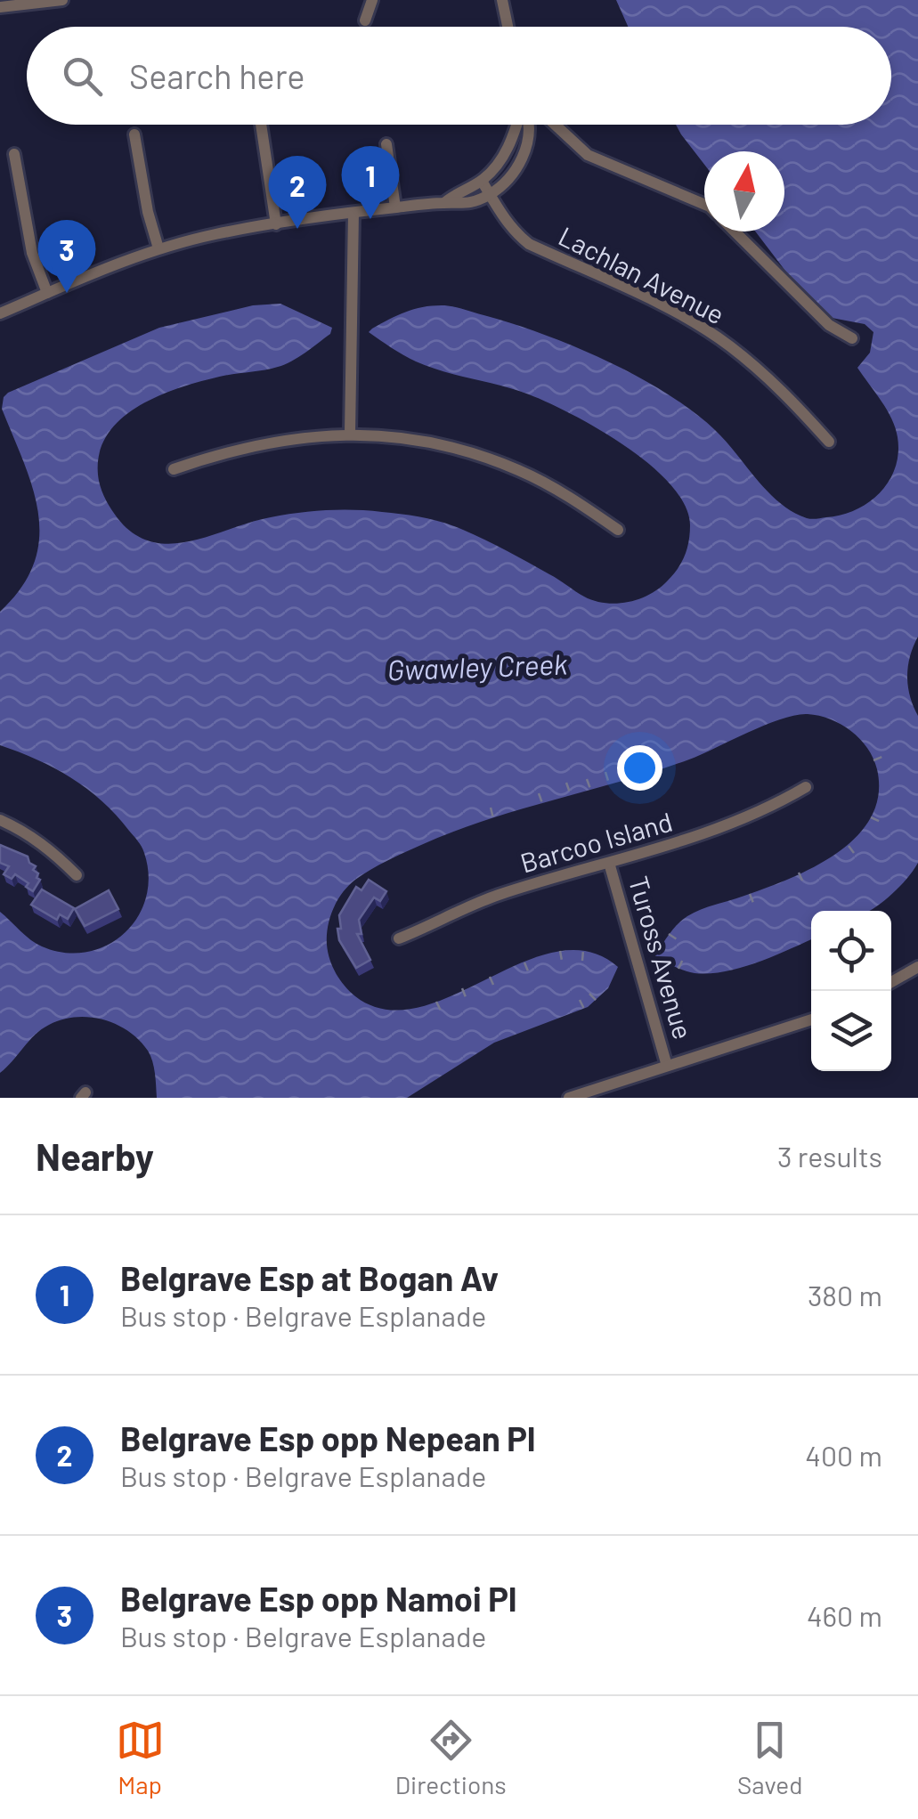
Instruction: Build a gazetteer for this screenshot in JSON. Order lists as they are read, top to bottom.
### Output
{
  "streets": {
    "street": ["Lachlan Avenue", "Barcoo Island", "Tuross Avenue"]
  },
  "crossings": [
    ["Barcoo Island", "Tuross Avenue"]
  ],
  "water": ["Gwawley Creek"],
  "north": "top",
  "page": {
    "search": "Search here",
    "pins": ["1", "2", "3"],
    "heading": ["Nearby", "3 results"],
    "list": [
      {
        "mark": "1",
        "name": "Belgrave Esp at Bogan Av",
        "note": "Bus stop · Belgrave Esplanade",
        "value": "380 m"
      },
      {
        "mark": "2",
        "name": "Belgrave Esp opp Nepean Pl",
        "note": "Bus stop · Belgrave Esplanade",
        "value": "400 m"
      },
      {
        "mark": "3",
        "name": "Belgrave Esp opp Namoi Pl",
        "note": "Bus stop · Belgrave Esplanade",
        "value": "460 m"
      }
    ],
    "nav": ["Map", "Directions", "Saved"]
  }
}
